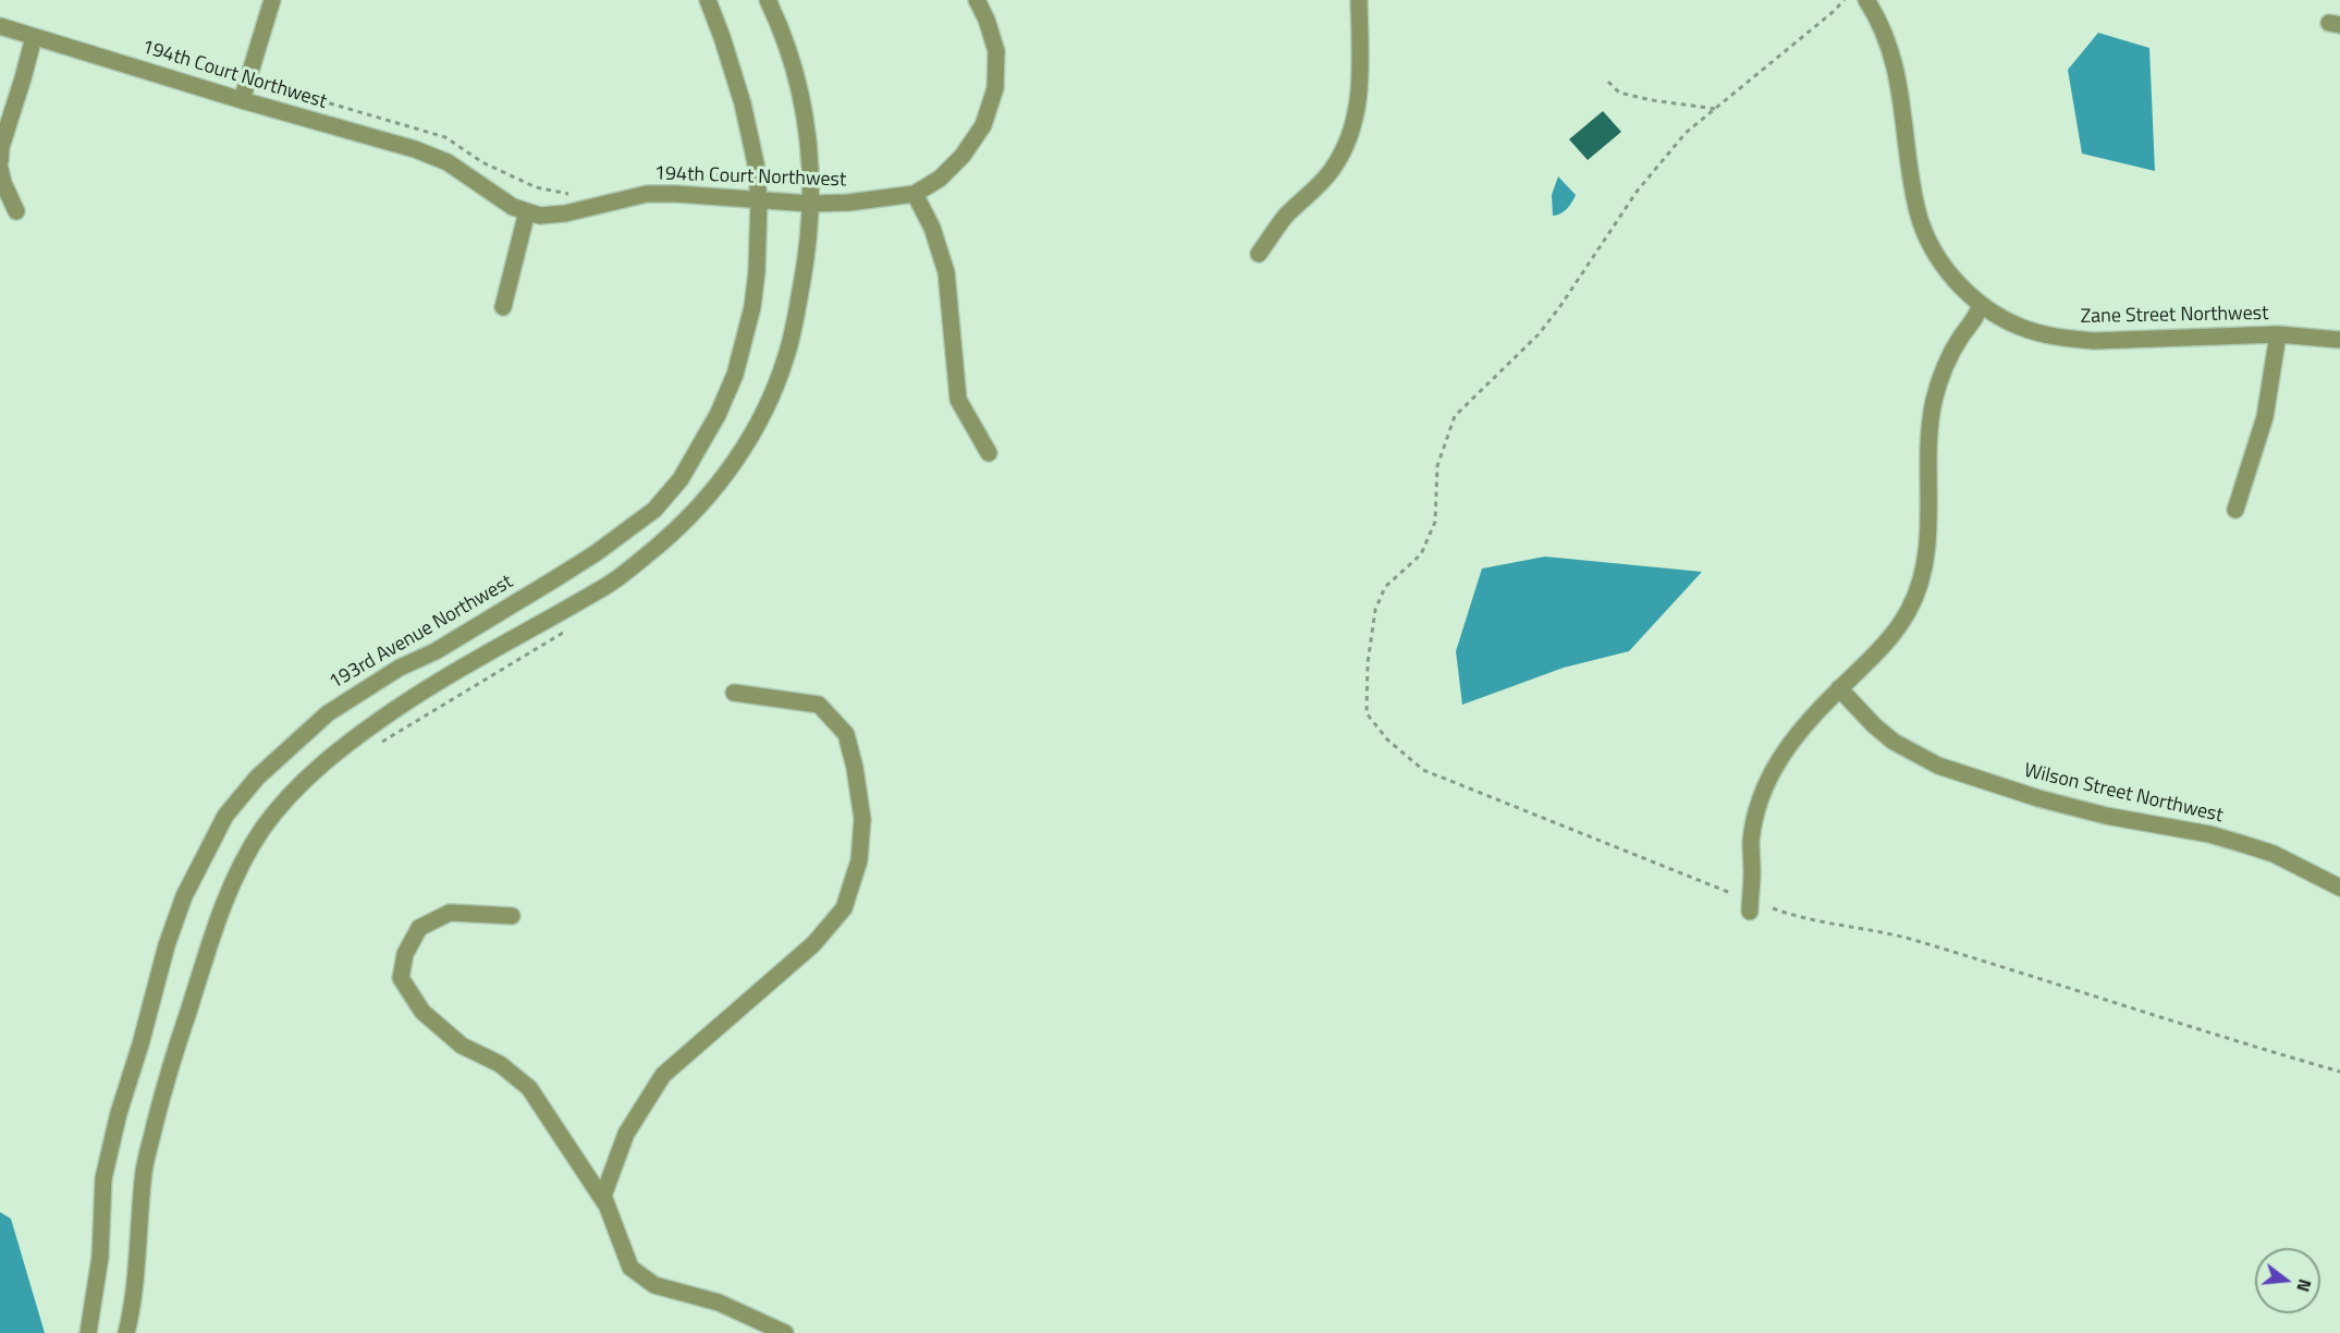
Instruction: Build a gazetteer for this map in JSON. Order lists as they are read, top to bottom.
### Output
{
  "streets": {
    "street": [
      "194th Court Northwest",
      "Zane Street Northwest",
      "193rd Avenue Northwest",
      "Wilson Street Northwest"
    ]
  },
  "crossings": [
    ["194th Court Northwest", "193rd Avenue Northwest"]
  ],
  "north": "right"
}
